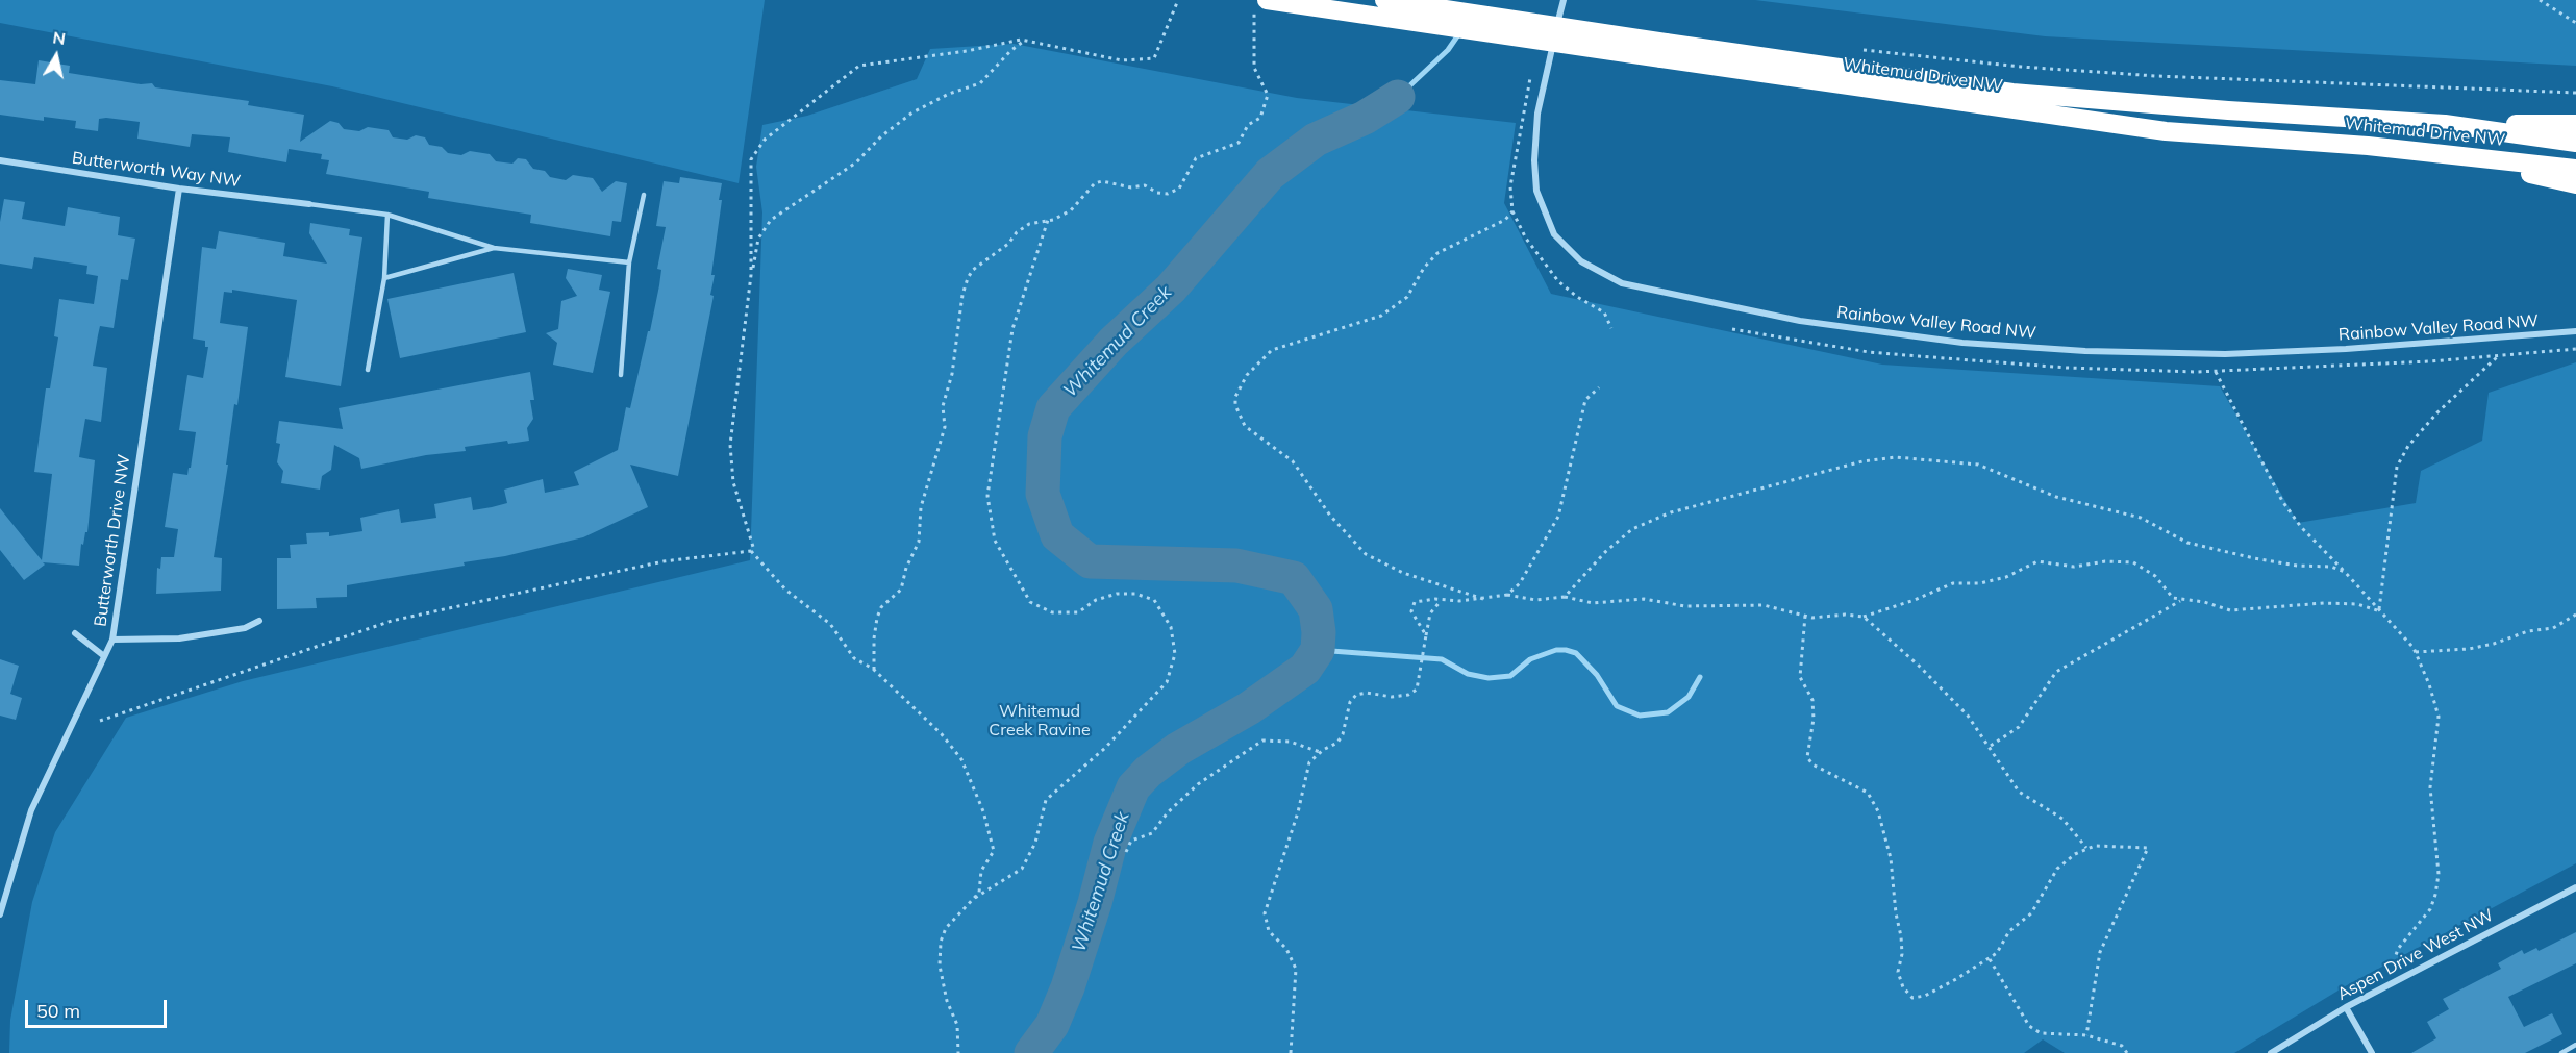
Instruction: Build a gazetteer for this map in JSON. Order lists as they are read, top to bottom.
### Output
{
  "streets": {
    "highway": ["Whitemud Drive NW"],
    "street": [
      "Butterworth Way NW",
      "Rainbow Valley Road NW",
      "Butterworth Drive NW",
      "Aspen Drive West NW"
    ]
  },
  "crossings": [
    ["Butterworth Way NW", "Butterworth Drive NW"]
  ],
  "water": ["Whitemud Creek"],
  "parks": ["Whitemud Creek Ravine"],
  "scale_bar": "50 m",
  "north": "top"
}
